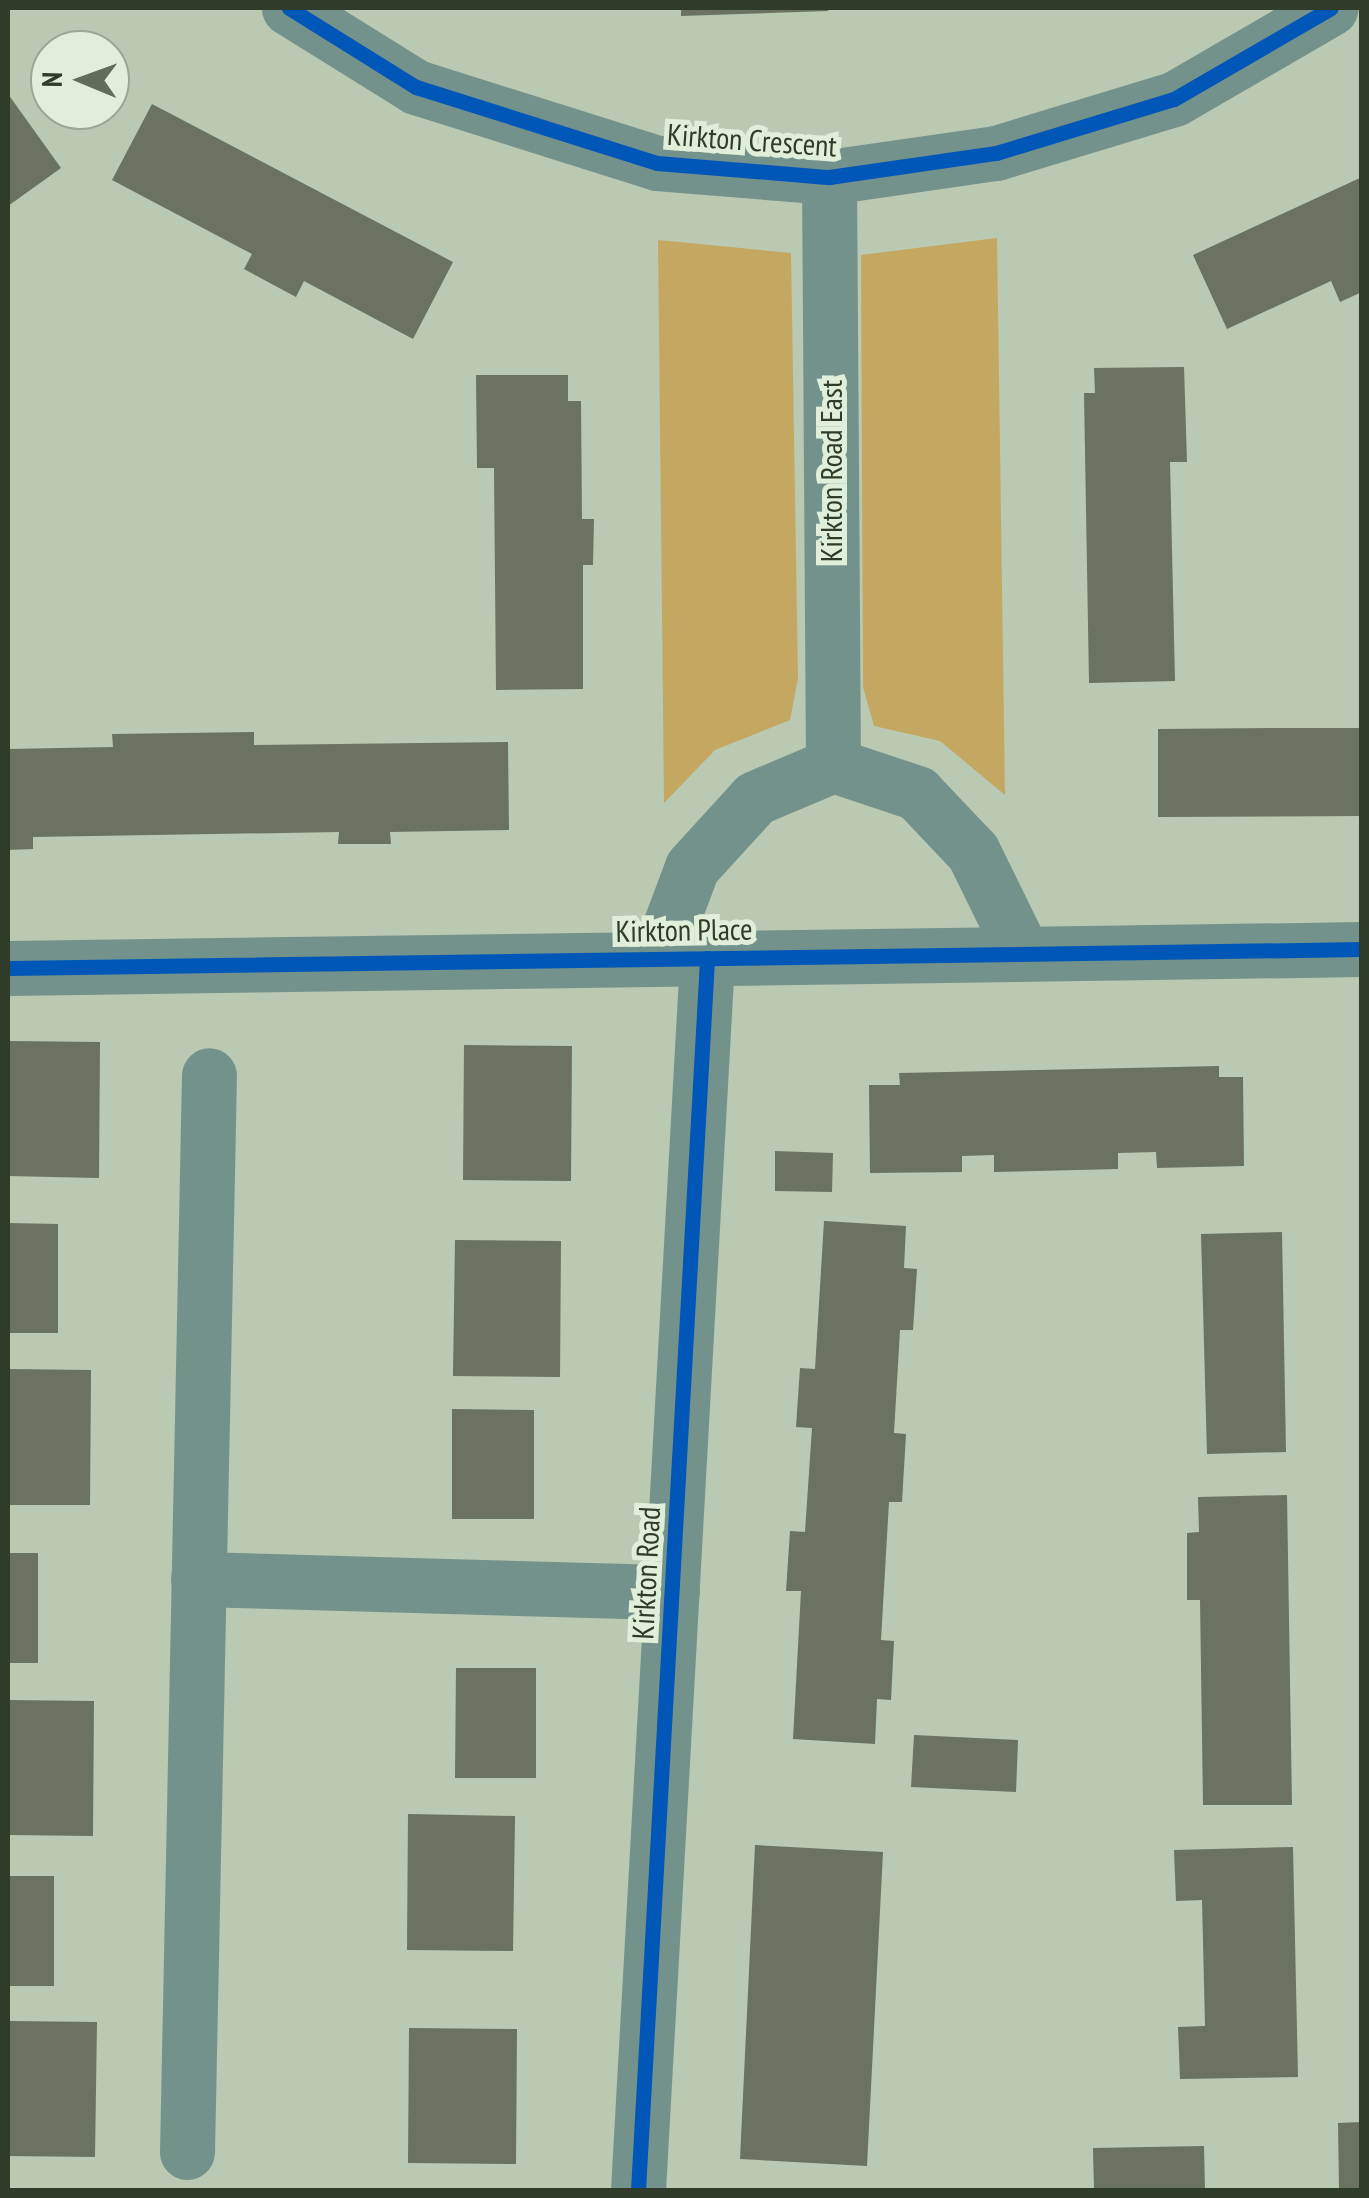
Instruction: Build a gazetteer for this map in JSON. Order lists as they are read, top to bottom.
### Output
{
  "streets": {
    "street": [
      "Kirkton Crescent",
      "Kirkton Road East",
      "Kirkton Place",
      "Kirkton Road"
    ]
  },
  "crossings": [
    ["Kirkton Crescent", "Kirkton Road East"],
    ["Kirkton Place", "Kirkton Road"]
  ],
  "north": "left"
}
